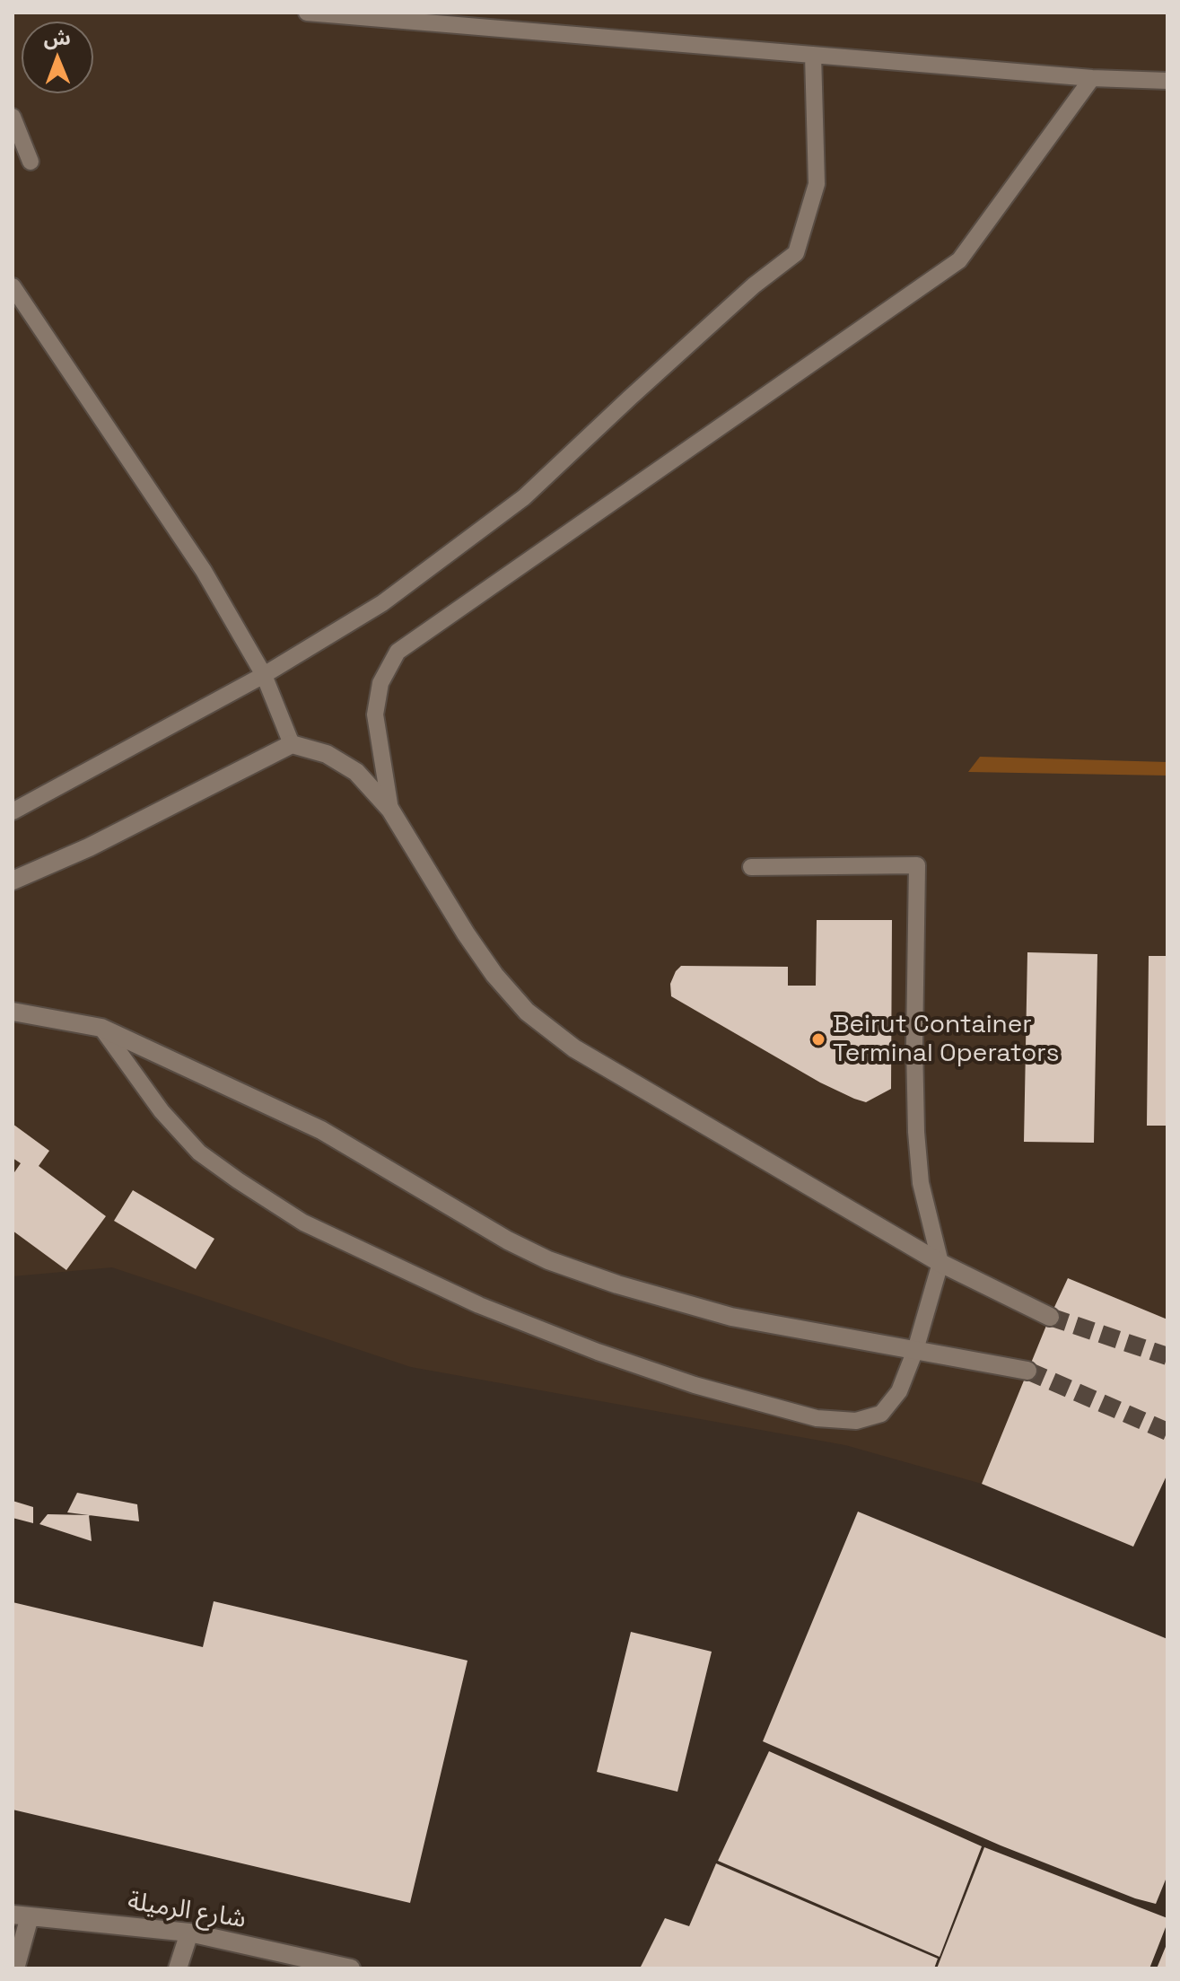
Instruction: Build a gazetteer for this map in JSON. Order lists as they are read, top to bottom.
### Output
{
  "streets": {
    "street": ["شارع الرميلة"]
  },
  "places": ["Beirut Container Terminal Operators"],
  "north": "top"
}
